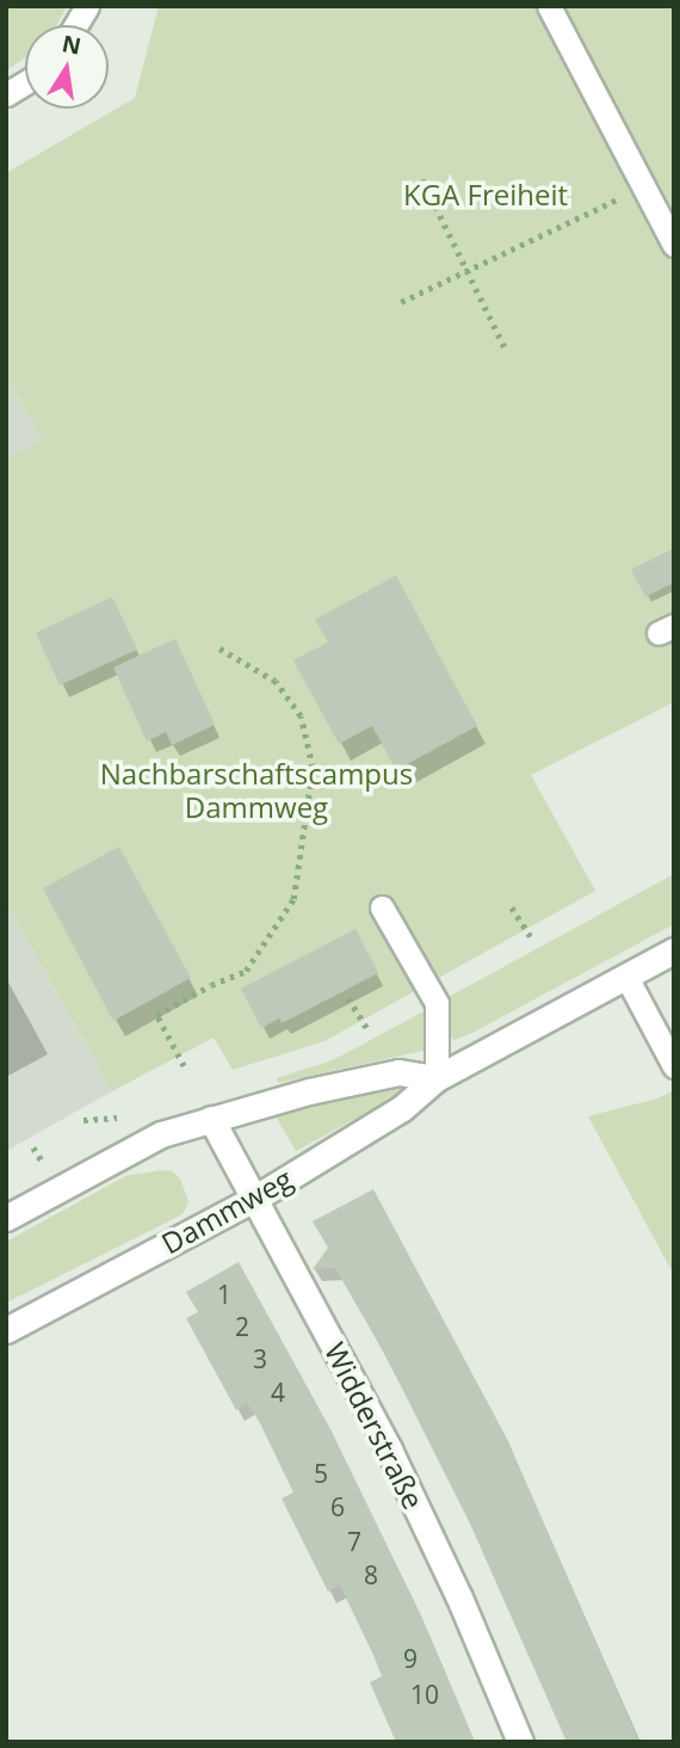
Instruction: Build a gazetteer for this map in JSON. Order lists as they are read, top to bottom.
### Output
{
  "streets": {
    "street": ["Dammweg", "Widderstraße"]
  },
  "crossings": [
    ["Dammweg", "Widderstraße"]
  ],
  "parks": ["KGA Freiheit", "Nachbarschaftscampus Dammweg"],
  "house_numbers": [
    "1",
    "2",
    "3",
    "4",
    "5",
    "6",
    "7",
    "8",
    "9",
    "10"
  ],
  "north": "top"
}
